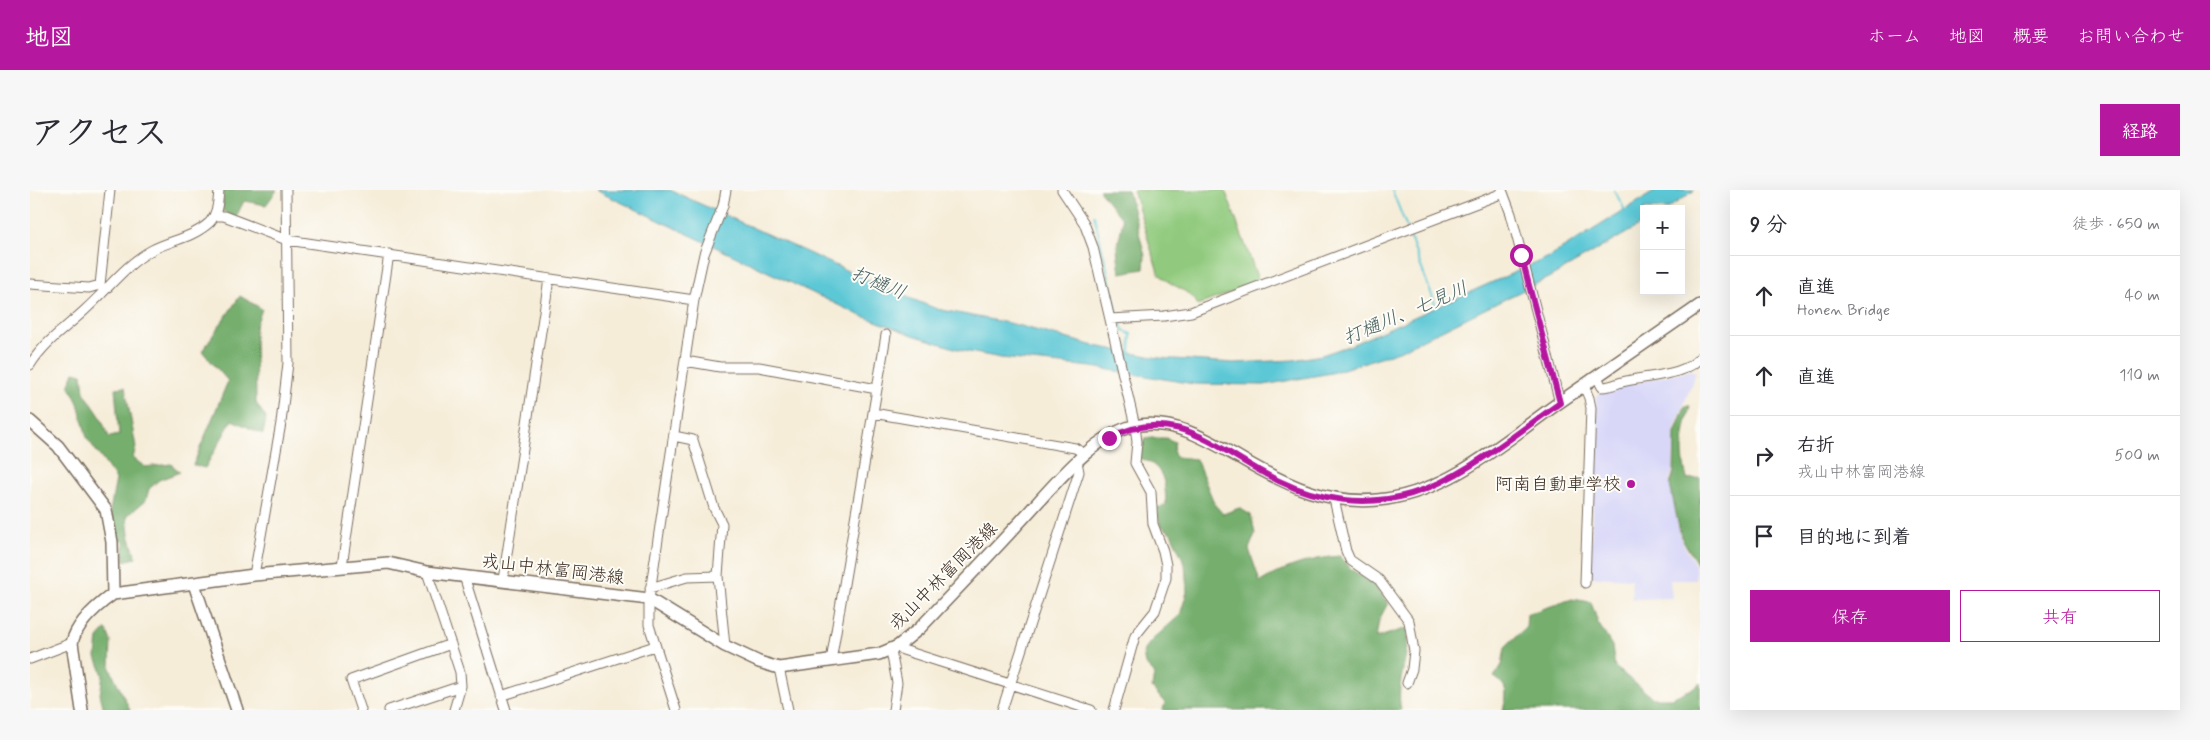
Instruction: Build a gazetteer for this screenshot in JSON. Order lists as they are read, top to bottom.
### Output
{
  "streets": {
    "main road": ["戎山中林富岡港線"]
  },
  "water": ["打樋川", "打樋川、七見川"],
  "places": ["阿南自動車学校"],
  "page": {
    "header": "地図",
    "nav": [
      "ホーム",
      "地図",
      "概要",
      "お問い合わせ"
    ],
    "title": "アクセス",
    "buttons": [
      "経路",
      ["保存", "共有"]
    ],
    "heading": ["9 分", "徒歩 · 650 m"],
    "map_buttons": ["+", "−"],
    "list": [
      ["直進", "Honen Bridge", "40 m"],
      ["直進", "110 m"],
      ["右折", "戎山中林富岡港線", "500 m"],
      "目的地に到着"
    ]
  }
}
